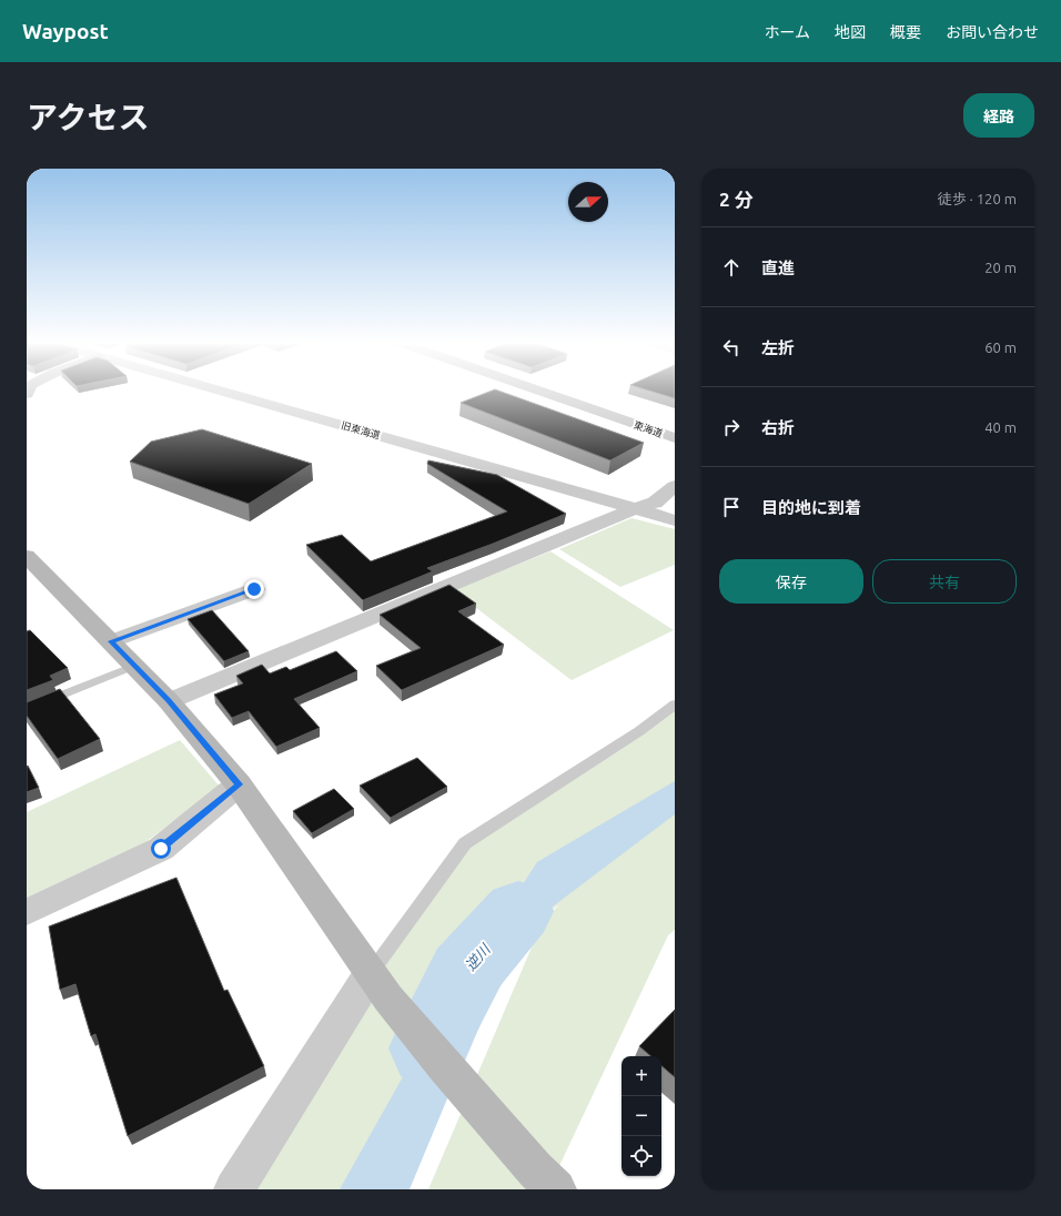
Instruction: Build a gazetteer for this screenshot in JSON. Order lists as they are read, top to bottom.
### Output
{
  "streets": {
    "street": ["東海道", "旧東海道"]
  },
  "water": ["逆川"],
  "north": "right",
  "page": {
    "header": "Waypost",
    "nav": [
      "ホーム",
      "地図",
      "概要",
      "お問い合わせ"
    ],
    "title": "アクセス",
    "buttons": [
      "経路",
      ["保存", "共有"]
    ],
    "heading": ["2 分", "徒歩 · 120 m"],
    "list": [
      ["直進", "20 m"],
      ["左折", "60 m"],
      ["右折", "40 m"],
      "目的地に到着"
    ],
    "map_buttons": ["+", "−"]
  }
}
